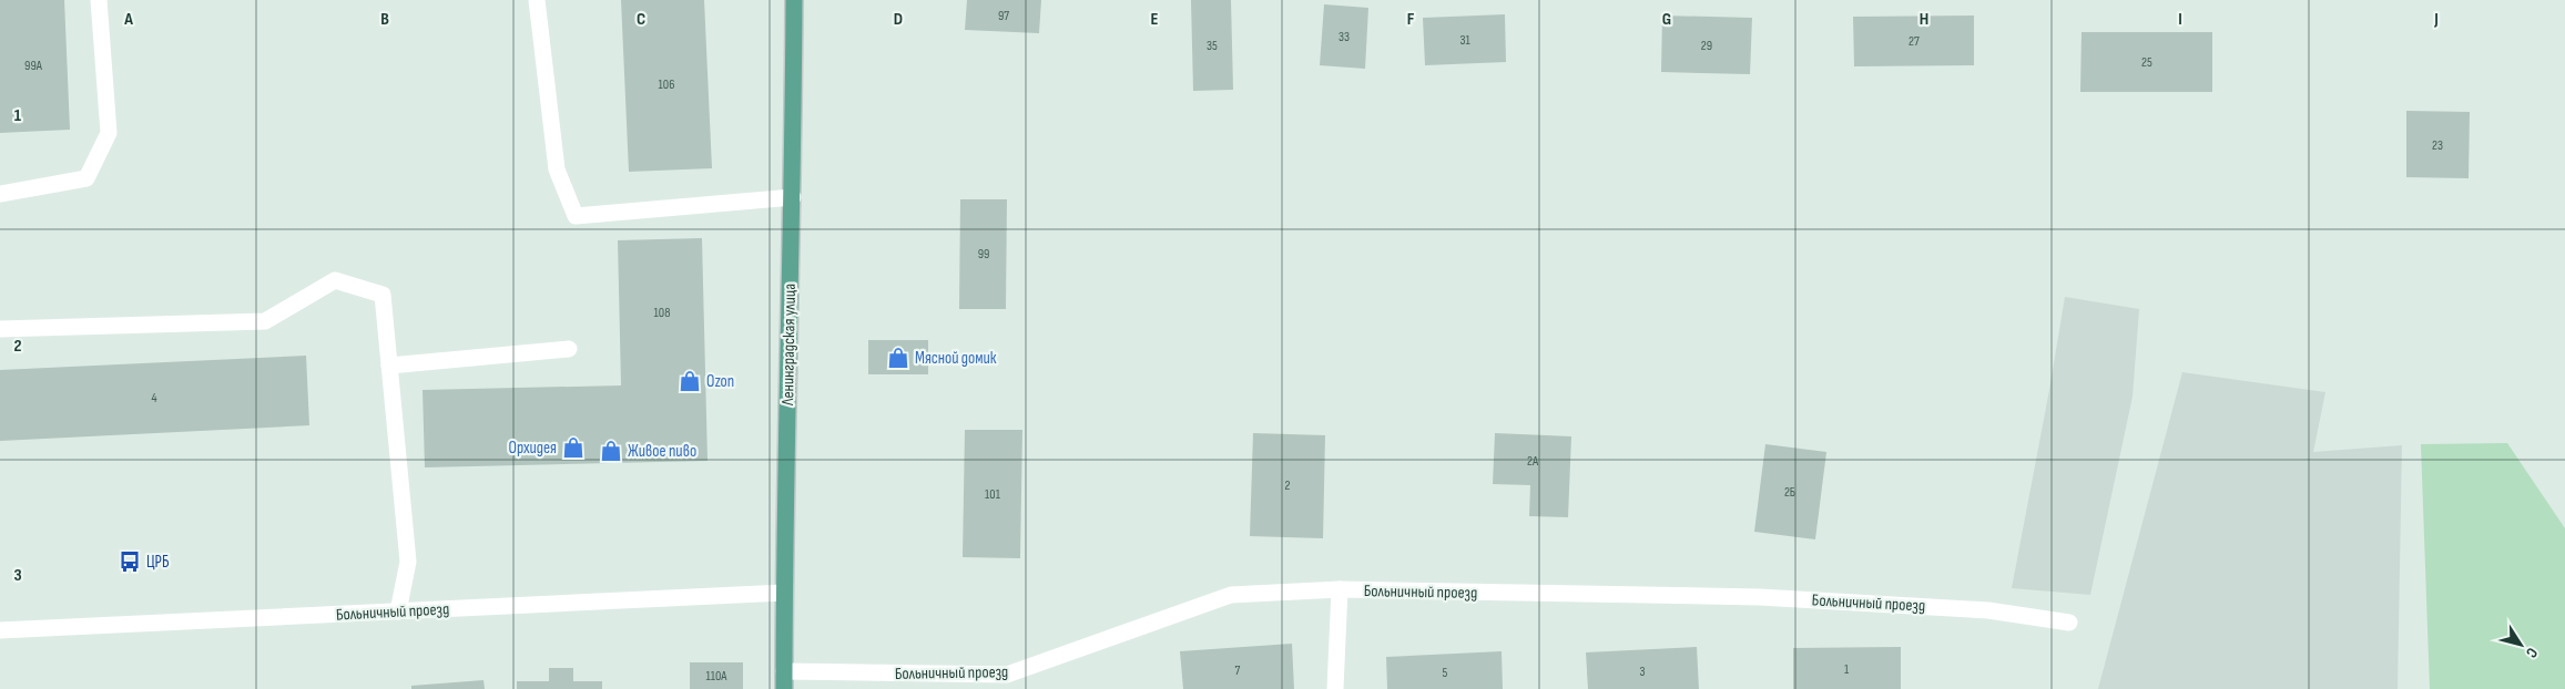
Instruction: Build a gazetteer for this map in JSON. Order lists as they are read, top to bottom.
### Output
{
  "streets": {
    "main road": ["Ленинградская улица"],
    "street": ["Больничный проезд"]
  },
  "crossings": [
    ["Ленинградская улица", "Больничный проезд"]
  ],
  "places": {
    "shop": [
      "Мясной домик",
      "Ozon",
      "Орхидея",
      "Живое пиво"
    ],
    "bus stop": ["ЦРБ"]
  },
  "house_numbers": [
    "97",
    "33",
    "31",
    "27",
    "35",
    "29",
    "25",
    "99А",
    "106",
    "23",
    "99",
    "108",
    "4",
    "2А",
    "2",
    "2Б",
    "101",
    "1",
    "7",
    "3",
    "5",
    "110А"
  ],
  "north": "bottom right",
  "grid": {
    "columns": [
      "A",
      "B",
      "C",
      "D",
      "E",
      "F",
      "G",
      "H",
      "I",
      "J"
    ],
    "rows": ["1", "2", "3"]
  }
}
